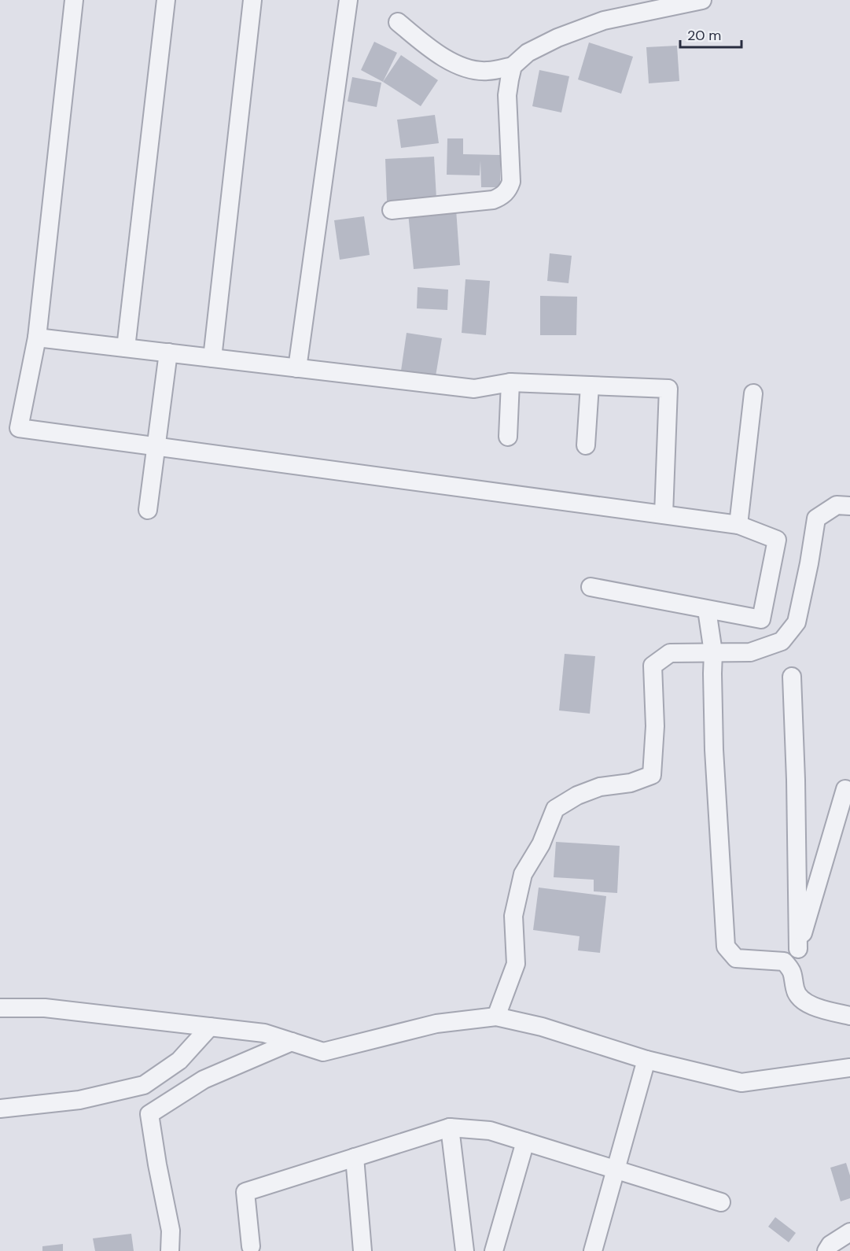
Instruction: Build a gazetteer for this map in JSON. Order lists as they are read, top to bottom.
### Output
{
  "scale_bar": "20 m"
}
